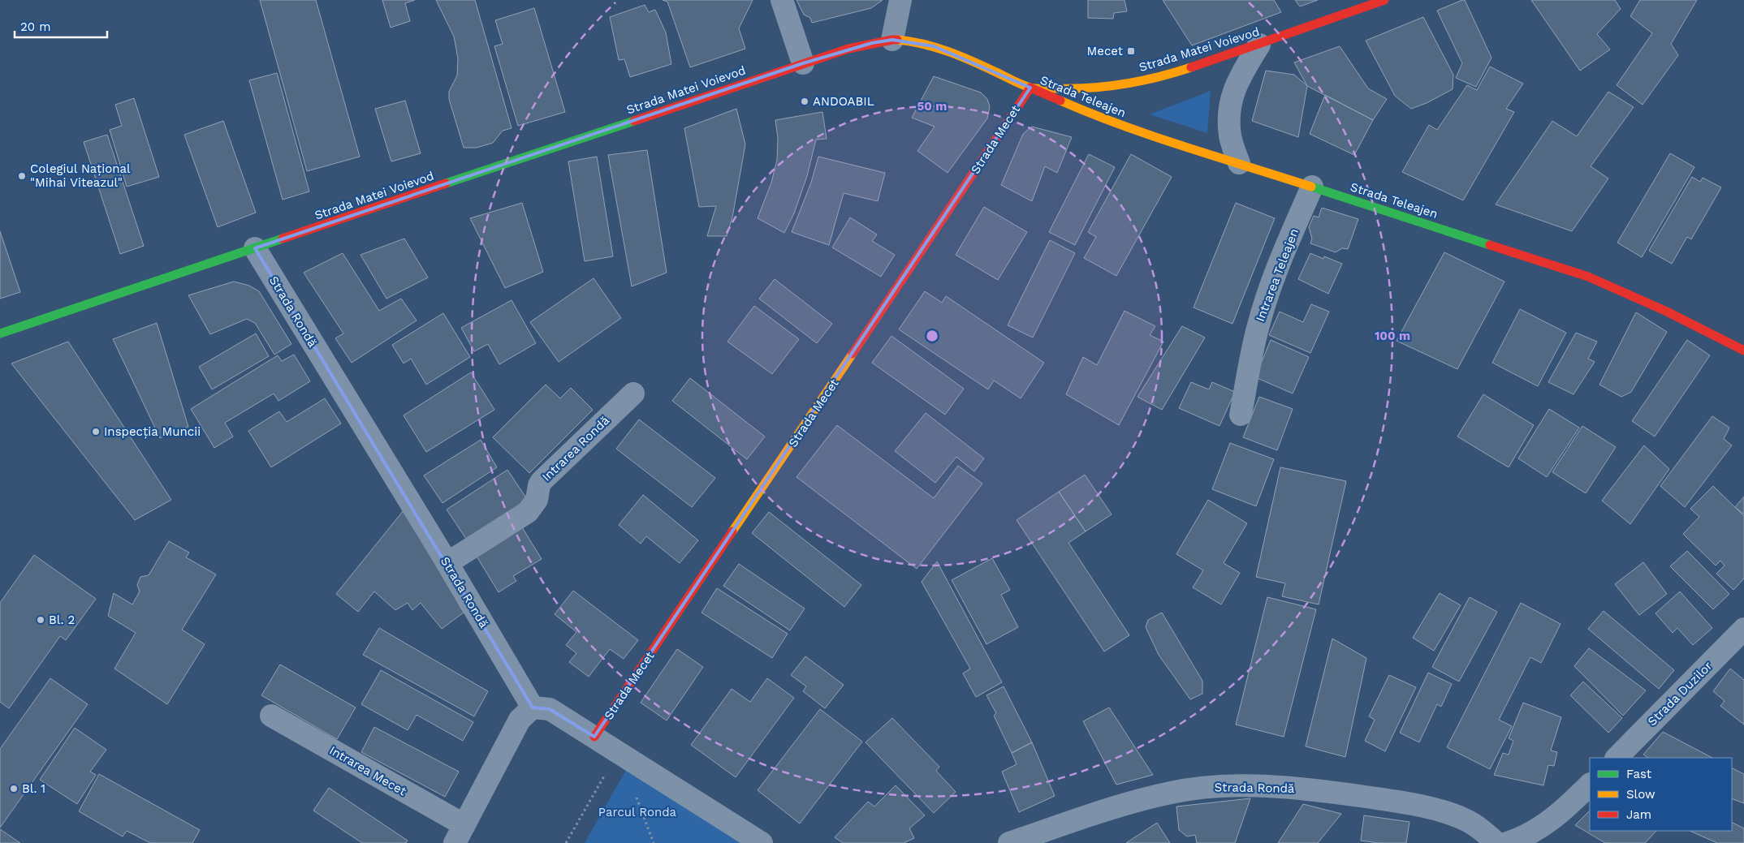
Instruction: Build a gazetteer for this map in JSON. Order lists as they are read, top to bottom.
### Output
{
  "streets": {
    "street": [
      "Strada Matei Voievod",
      "Strada Teleajen",
      "Strada Mecet",
      "Intrarea Teleajen",
      "Strada Rondă",
      "Intrarea Rondă",
      "Strada Duzilor",
      "Intrarea Mecet"
    ]
  },
  "crossings": [
    ["Strada Matei Voievod", "Strada Teleajen"],
    ["Strada Matei Voievod", "Strada Mecet"],
    ["Strada Matei Voievod", "Strada Rondă"],
    ["Strada Teleajen", "Strada Mecet"],
    ["Strada Teleajen", "Intrarea Teleajen"],
    ["Strada Rondă", "Intrarea Rondă"]
  ],
  "parks": ["Parcul Ronda"],
  "places": {
    "transit": ["Mecet"],
    "other": [
      "ANDOABIL",
      "Colegiul Național \"Mihai Viteazul\"",
      "Inspecția Muncii",
      "Bl. 2",
      "Bl. 1"
    ]
  },
  "legend": ["Fast", "Slow", "Jam"],
  "scale_bar": "20 m",
  "rings": ["50 m", "100 m"]
}
